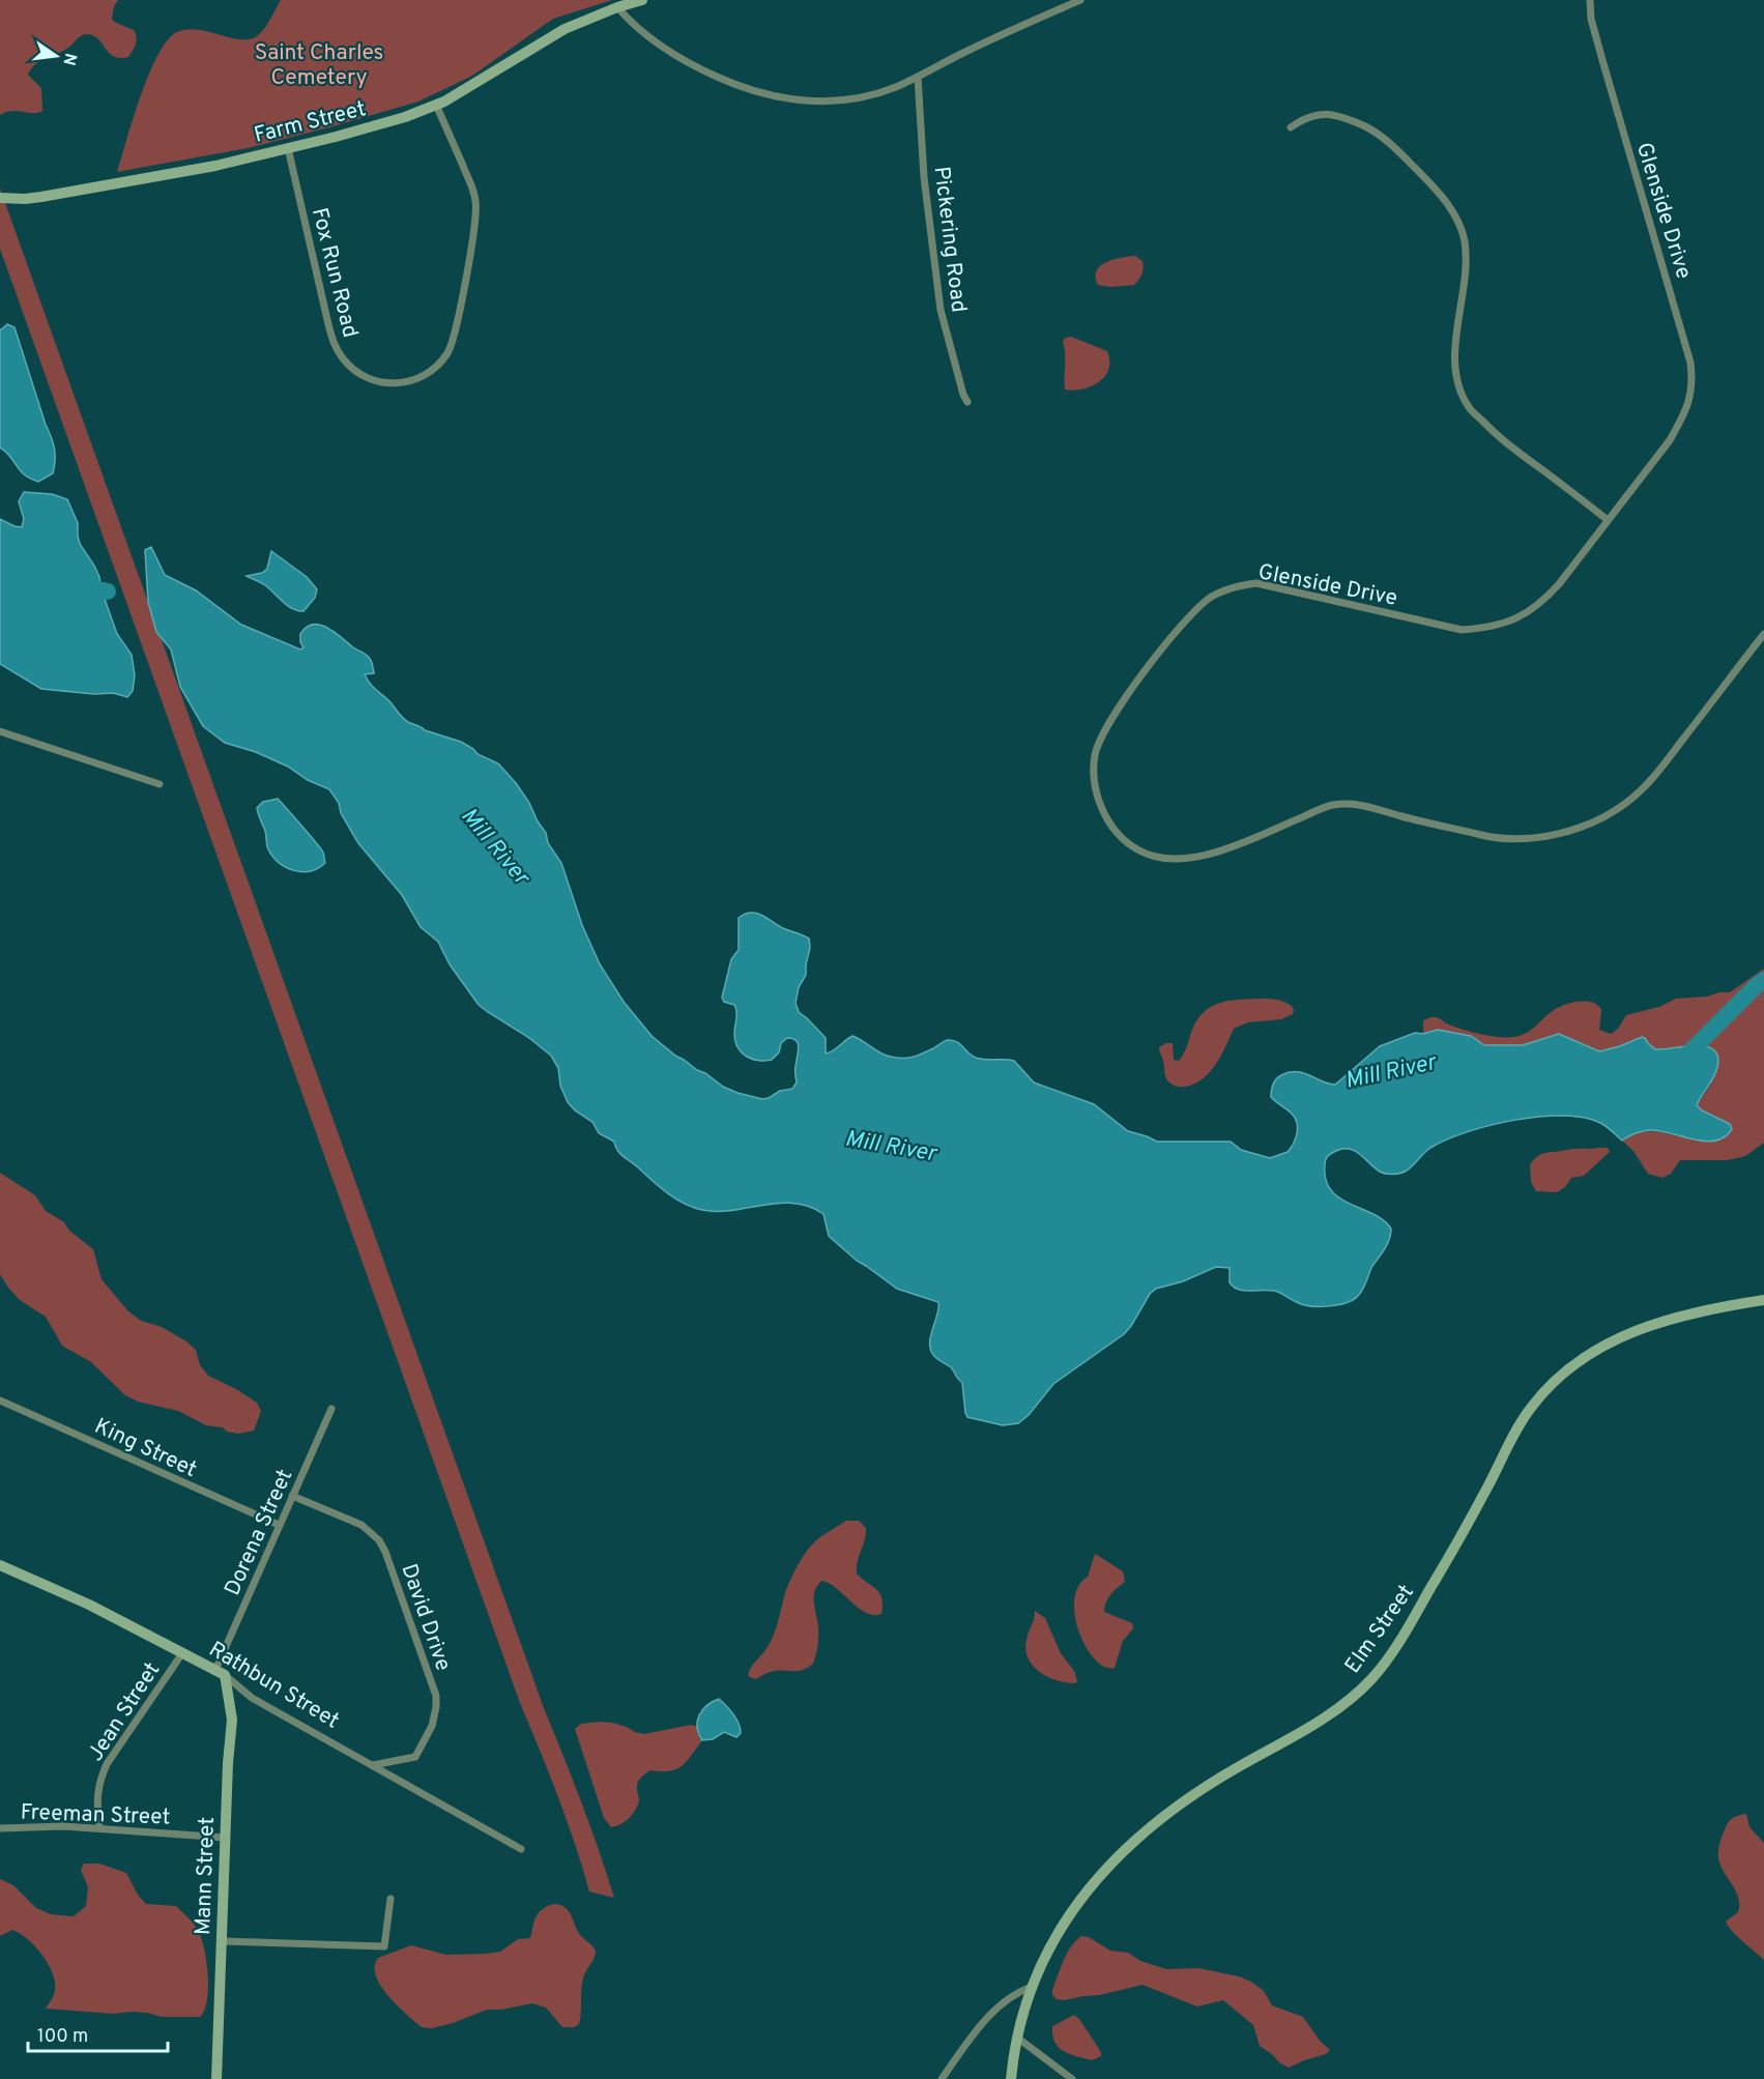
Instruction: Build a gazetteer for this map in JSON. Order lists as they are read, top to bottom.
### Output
{
  "streets": {
    "street": [
      "Farm Street",
      "Glenside Drive",
      "Pickering Road",
      "Fox Run Road",
      "King Street",
      "Dorena Street",
      "David Drive",
      "Elm Street",
      "Rathbun Street",
      "Jean Street",
      "Freeman Street",
      "Mann Street"
    ]
  },
  "crossings": [
    ["Farm Street", "Fox Run Road"],
    ["King Street", "Dorena Street"],
    ["Dorena Street", "David Drive"],
    ["Dorena Street", "Rathbun Street"],
    ["Dorena Street", "Mann Street"],
    ["David Drive", "Rathbun Street"],
    ["Rathbun Street", "Jean Street"],
    ["Rathbun Street", "Mann Street"],
    ["Jean Street", "Freeman Street"],
    ["Freeman Street", "Mann Street"]
  ],
  "water": ["Mill River"],
  "parks": ["Saint Charles Cemetery"],
  "scale_bar": "100 m",
  "north": "right"
}
